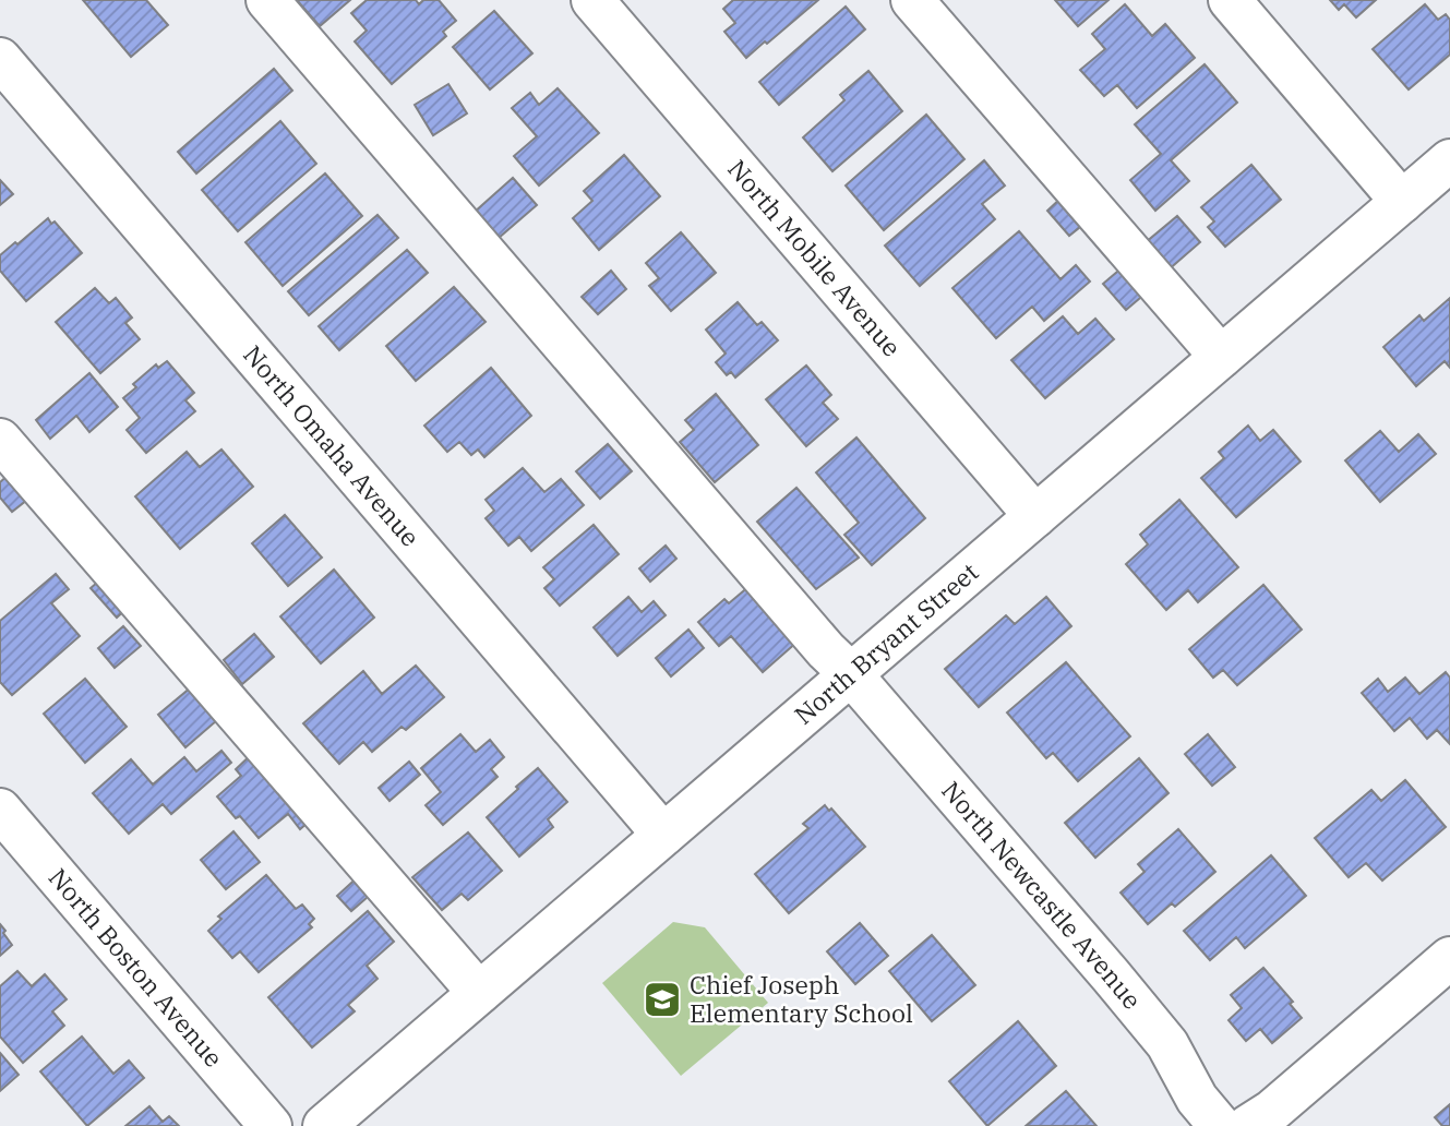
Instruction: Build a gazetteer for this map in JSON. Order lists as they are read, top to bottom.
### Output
{
  "streets": {
    "street": [
      "North Mobile Avenue",
      "North Omaha Avenue",
      "North Bryant Street",
      "North Newcastle Avenue",
      "North Boston Avenue"
    ]
  },
  "crossings": [
    ["North Mobile Avenue", "North Bryant Street"],
    ["North Omaha Avenue", "North Bryant Street"],
    ["North Bryant Street", "North Newcastle Avenue"]
  ],
  "places": {
    "school or university": ["Chief Joseph Elementary School"]
  }
}
